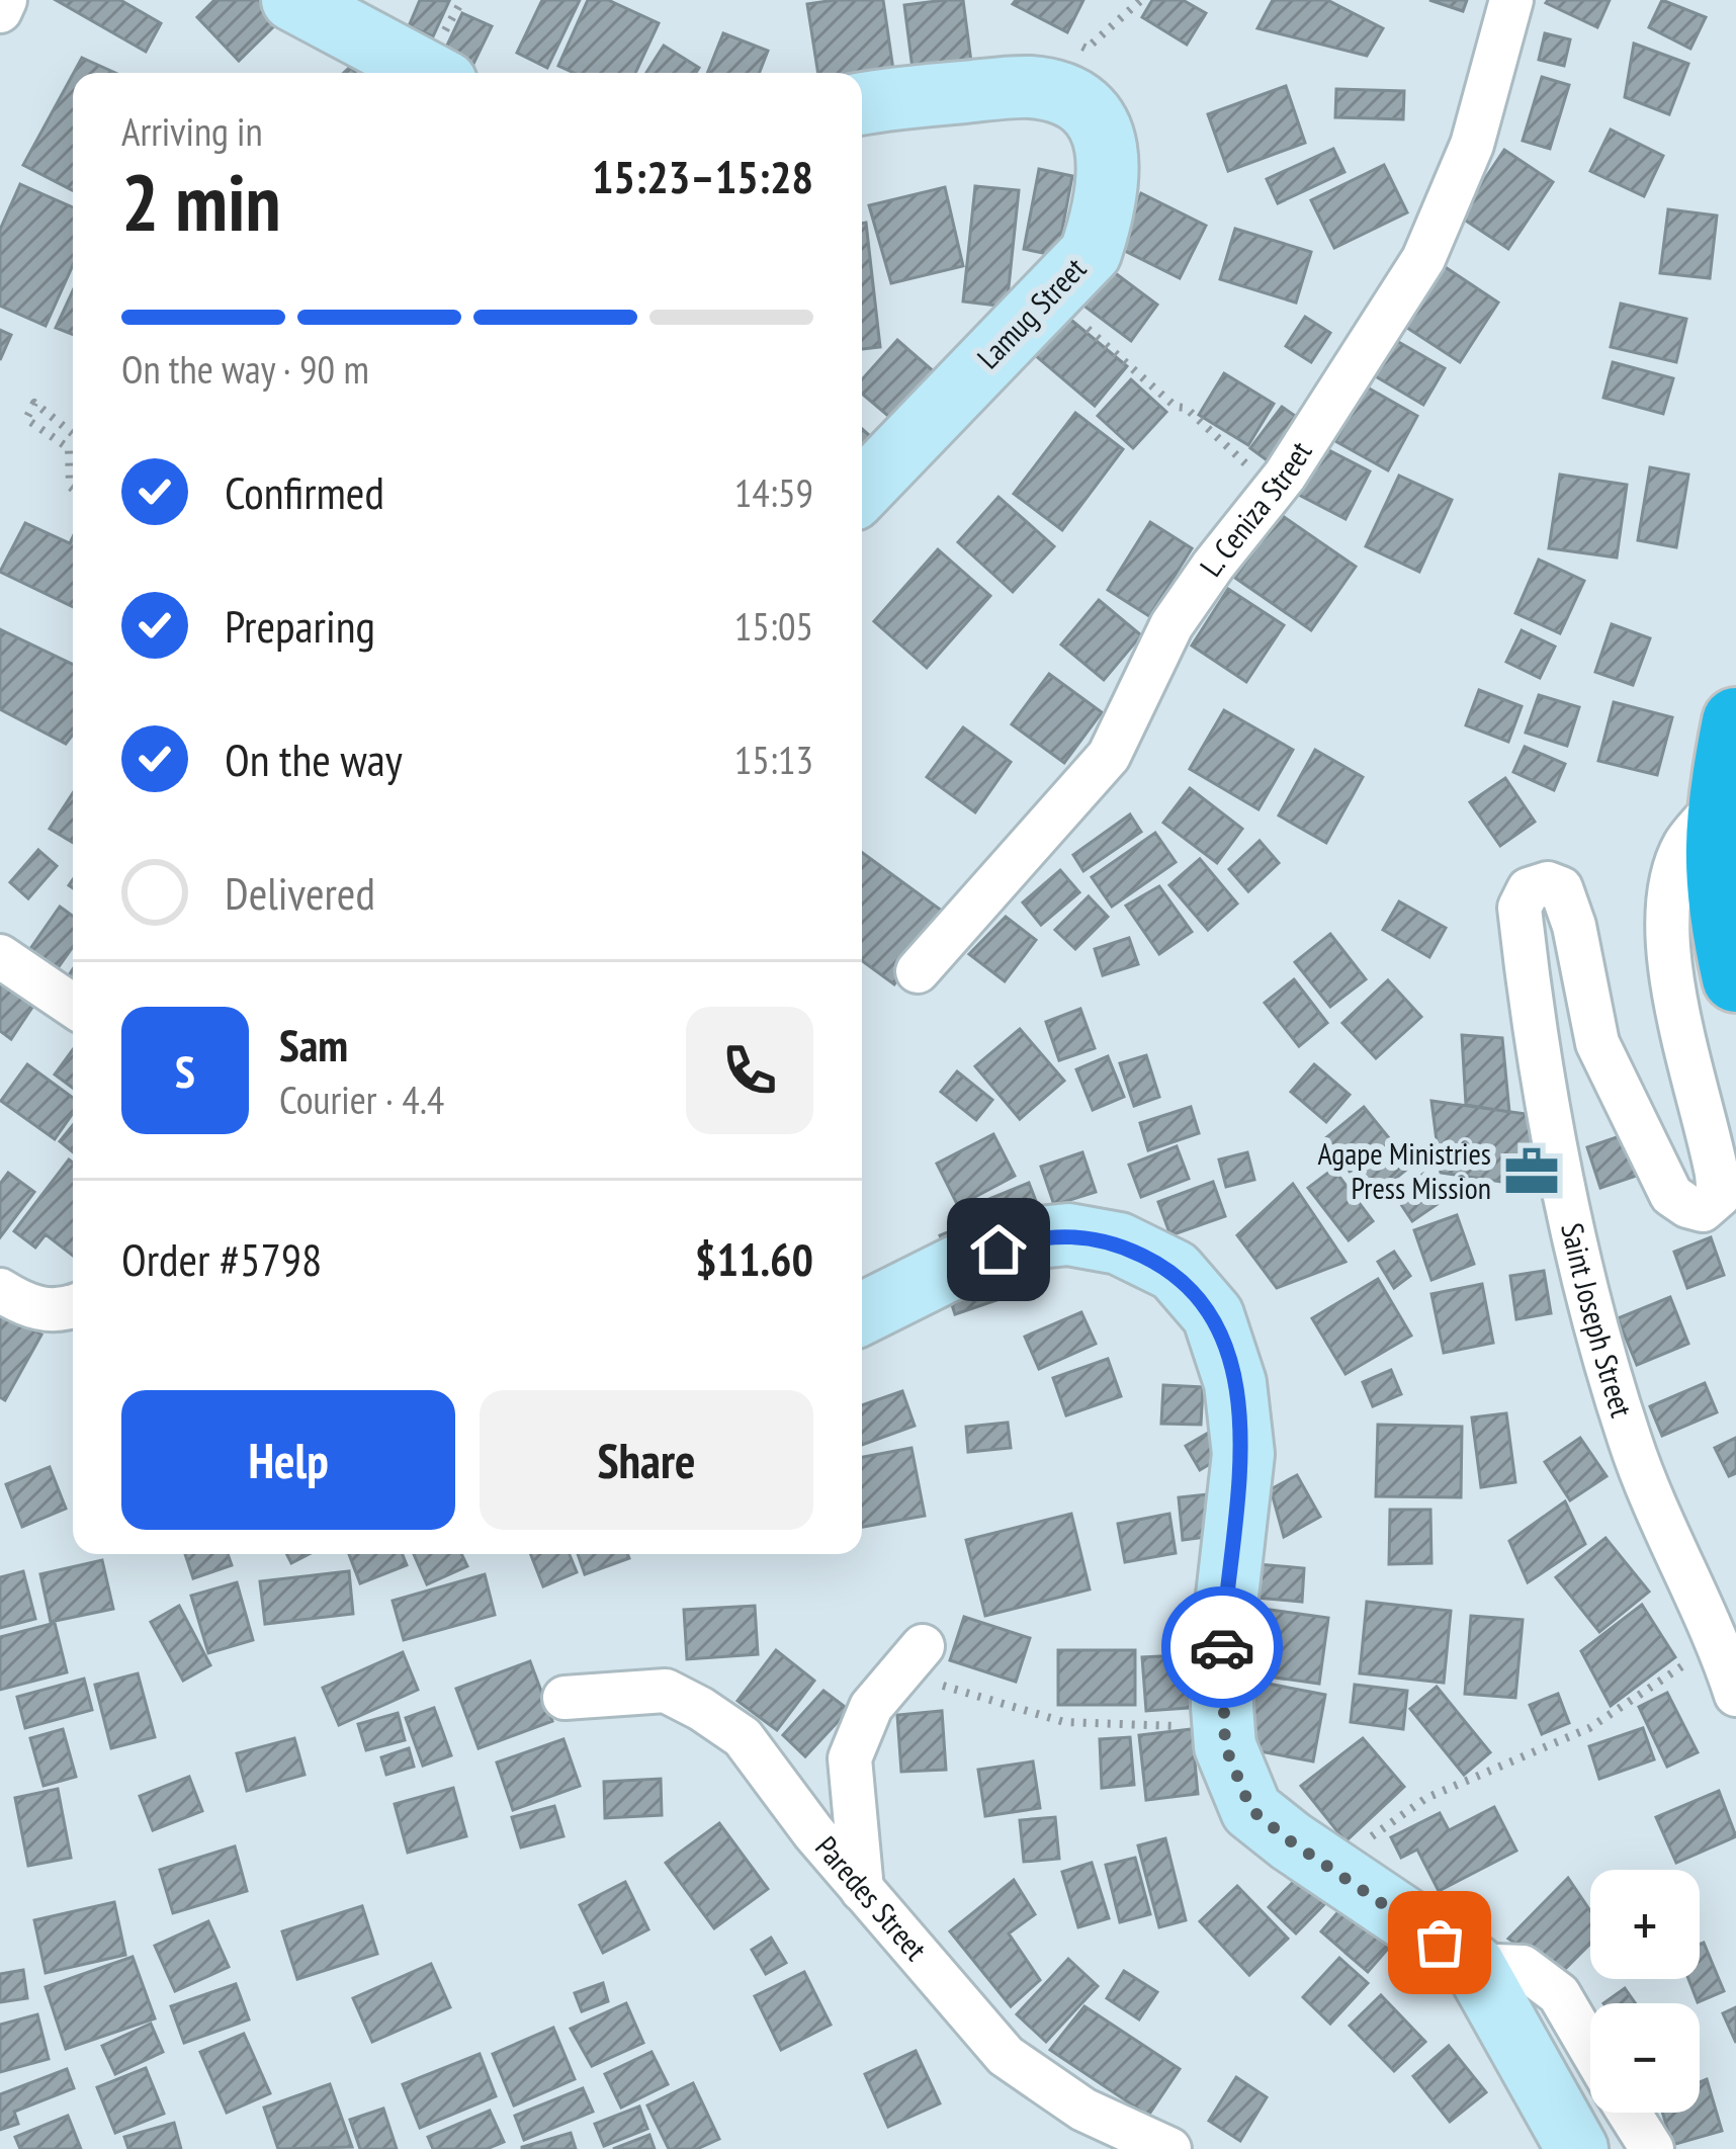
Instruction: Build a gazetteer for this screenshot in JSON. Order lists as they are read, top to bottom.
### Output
{
  "streets": {
    "street": [
      "Lamug Street",
      "L. Ceniza Street",
      "Saint Joseph Street",
      "Paredes Street"
    ]
  },
  "places": {
    "office": ["Agape Ministries Press Mission"]
  },
  "page": {
    "heading": ["2 min", "Arriving in", "15:23–15:28"],
    "panel": [
      "Sam",
      "Courier · 4.4",
      "Order #5798",
      "$11.60"
    ],
    "bar": "On the way · 90 m",
    "list": [
      ["Confirmed", "14:59"],
      ["Preparing", "15:05"],
      ["On the way", "15:13"],
      "Delivered"
    ],
    "round": "S",
    "buttons": ["Help", "Share"],
    "map_buttons": ["+", "−"]
  }
}
